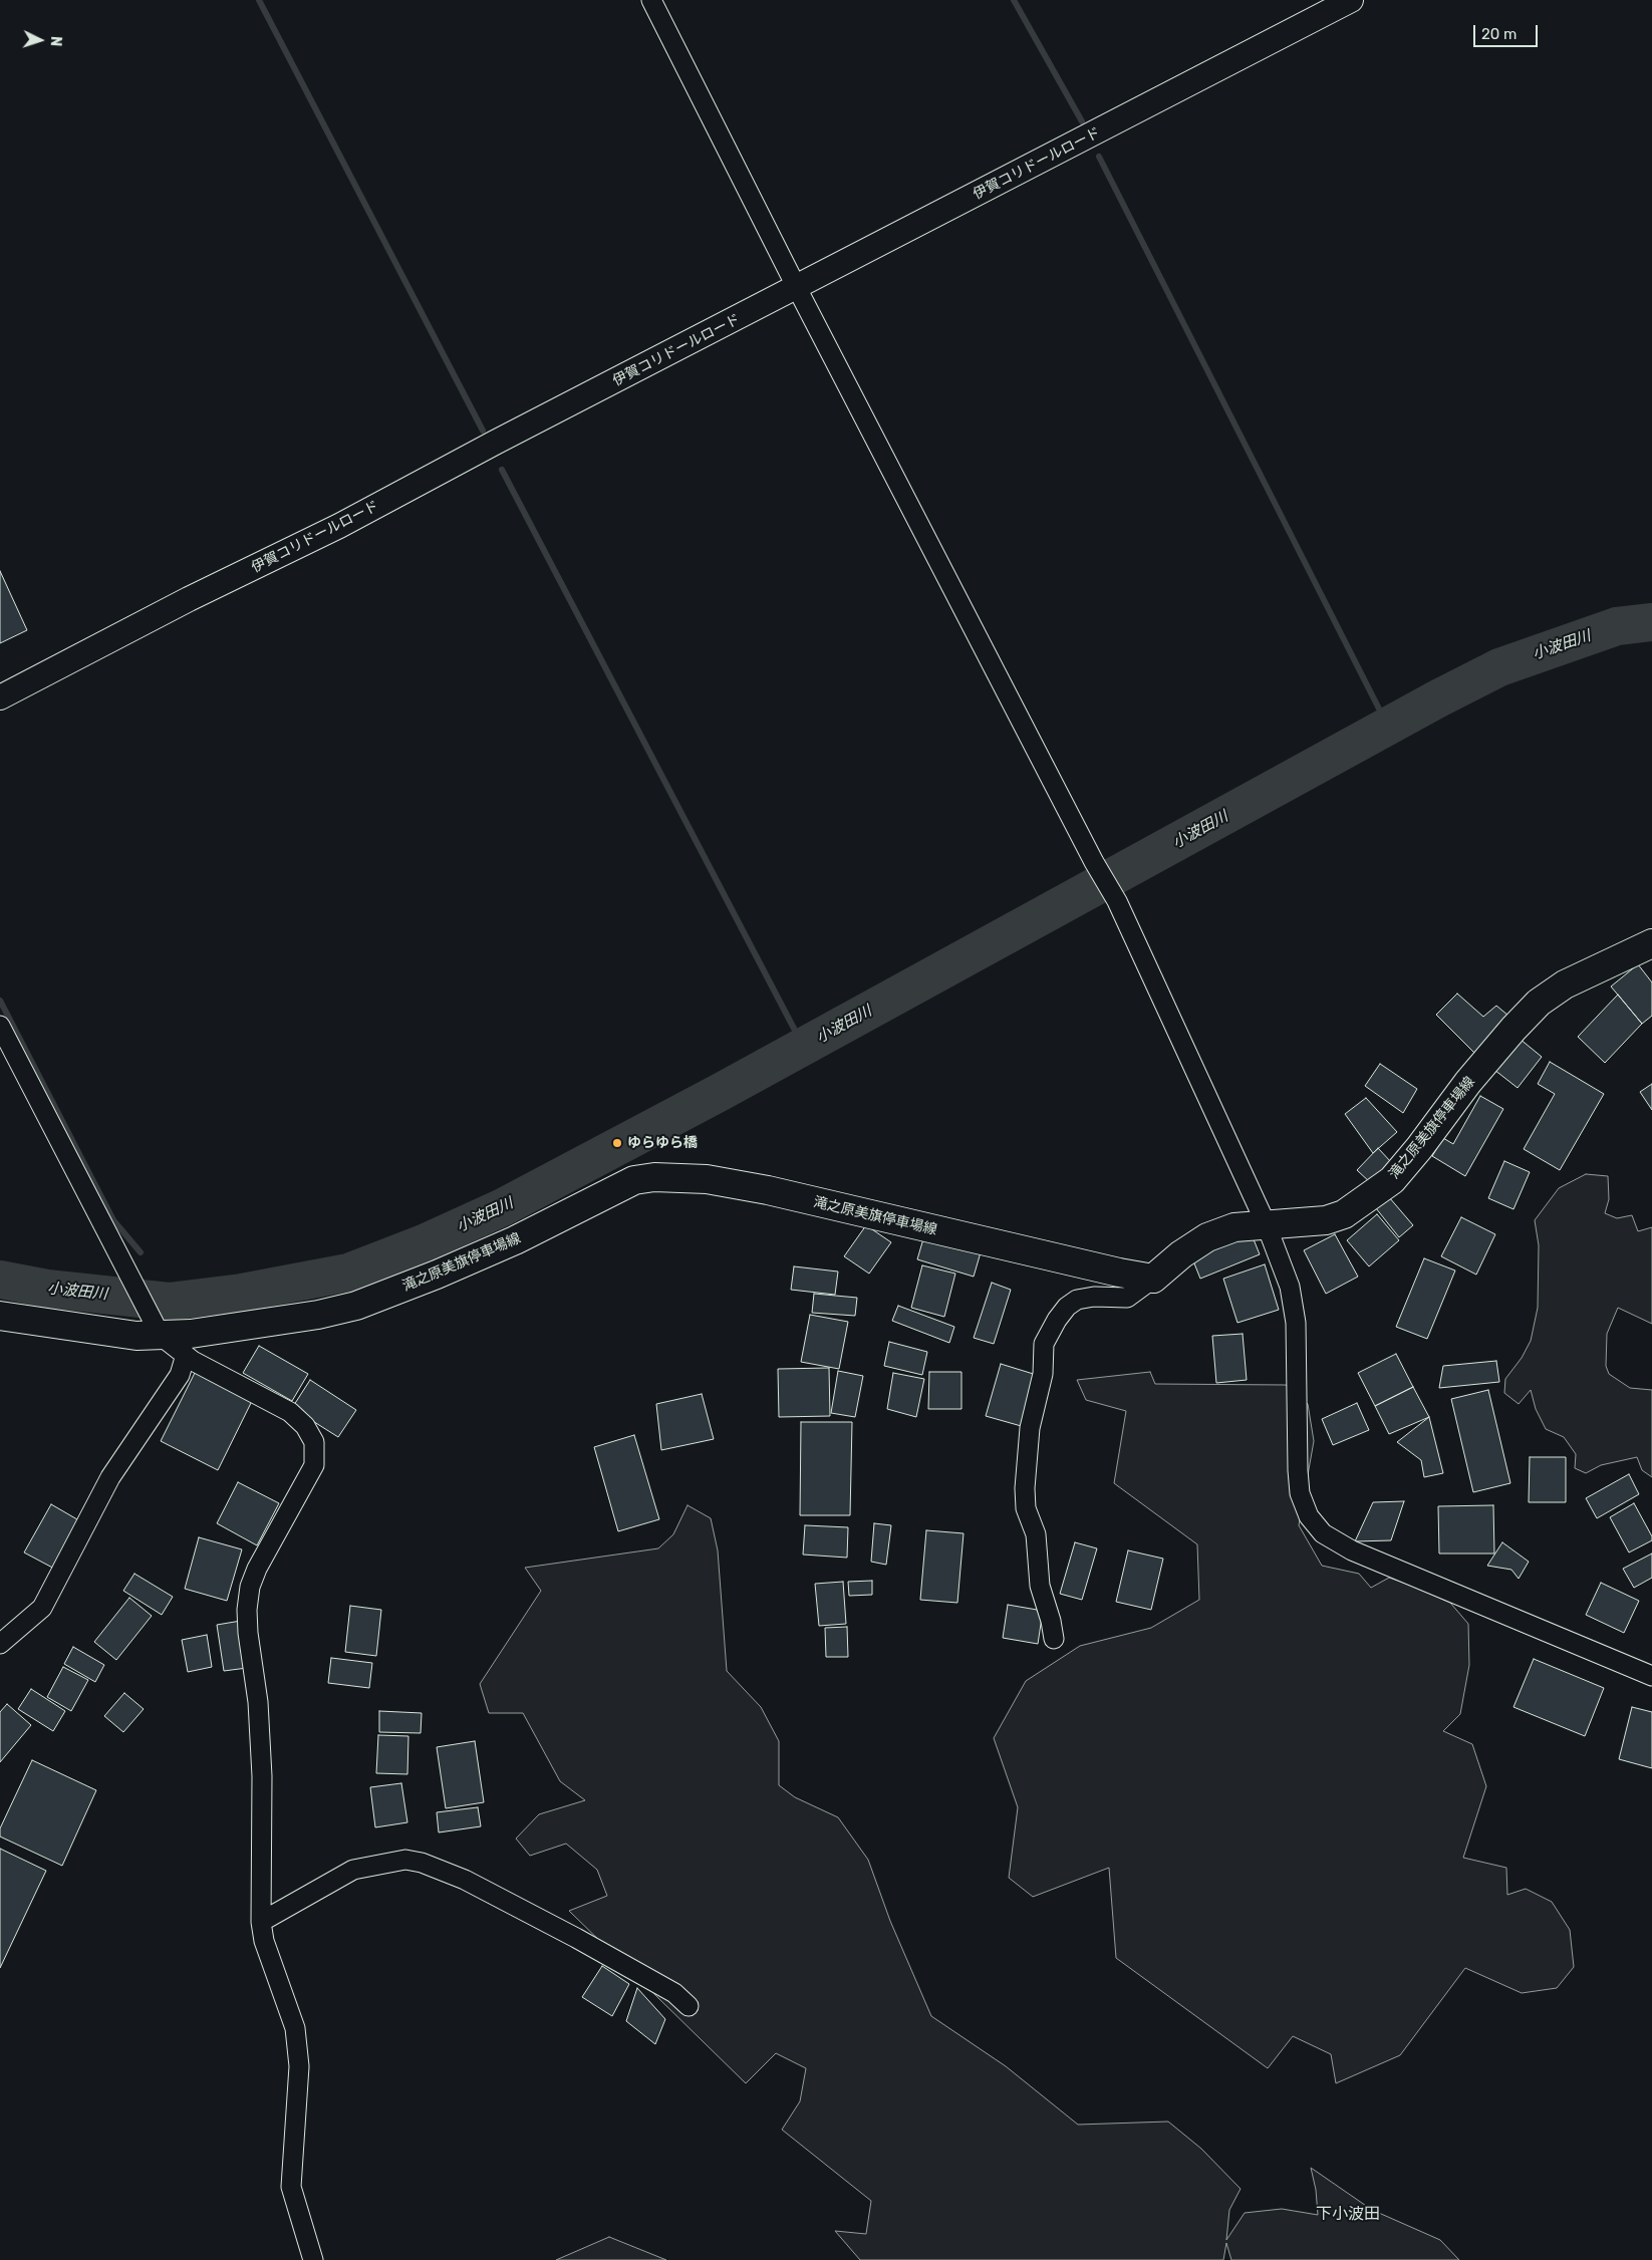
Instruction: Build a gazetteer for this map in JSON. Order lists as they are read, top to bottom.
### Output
{
  "streets": {
    "main road": ["滝之原美旗停車場線"],
    "street": ["伊賀コリドールロード"]
  },
  "districts": ["下小波田"],
  "water": ["小波田川"],
  "places": ["ゆらゆら橋"],
  "scale_bar": "20 m",
  "north": "right"
}
